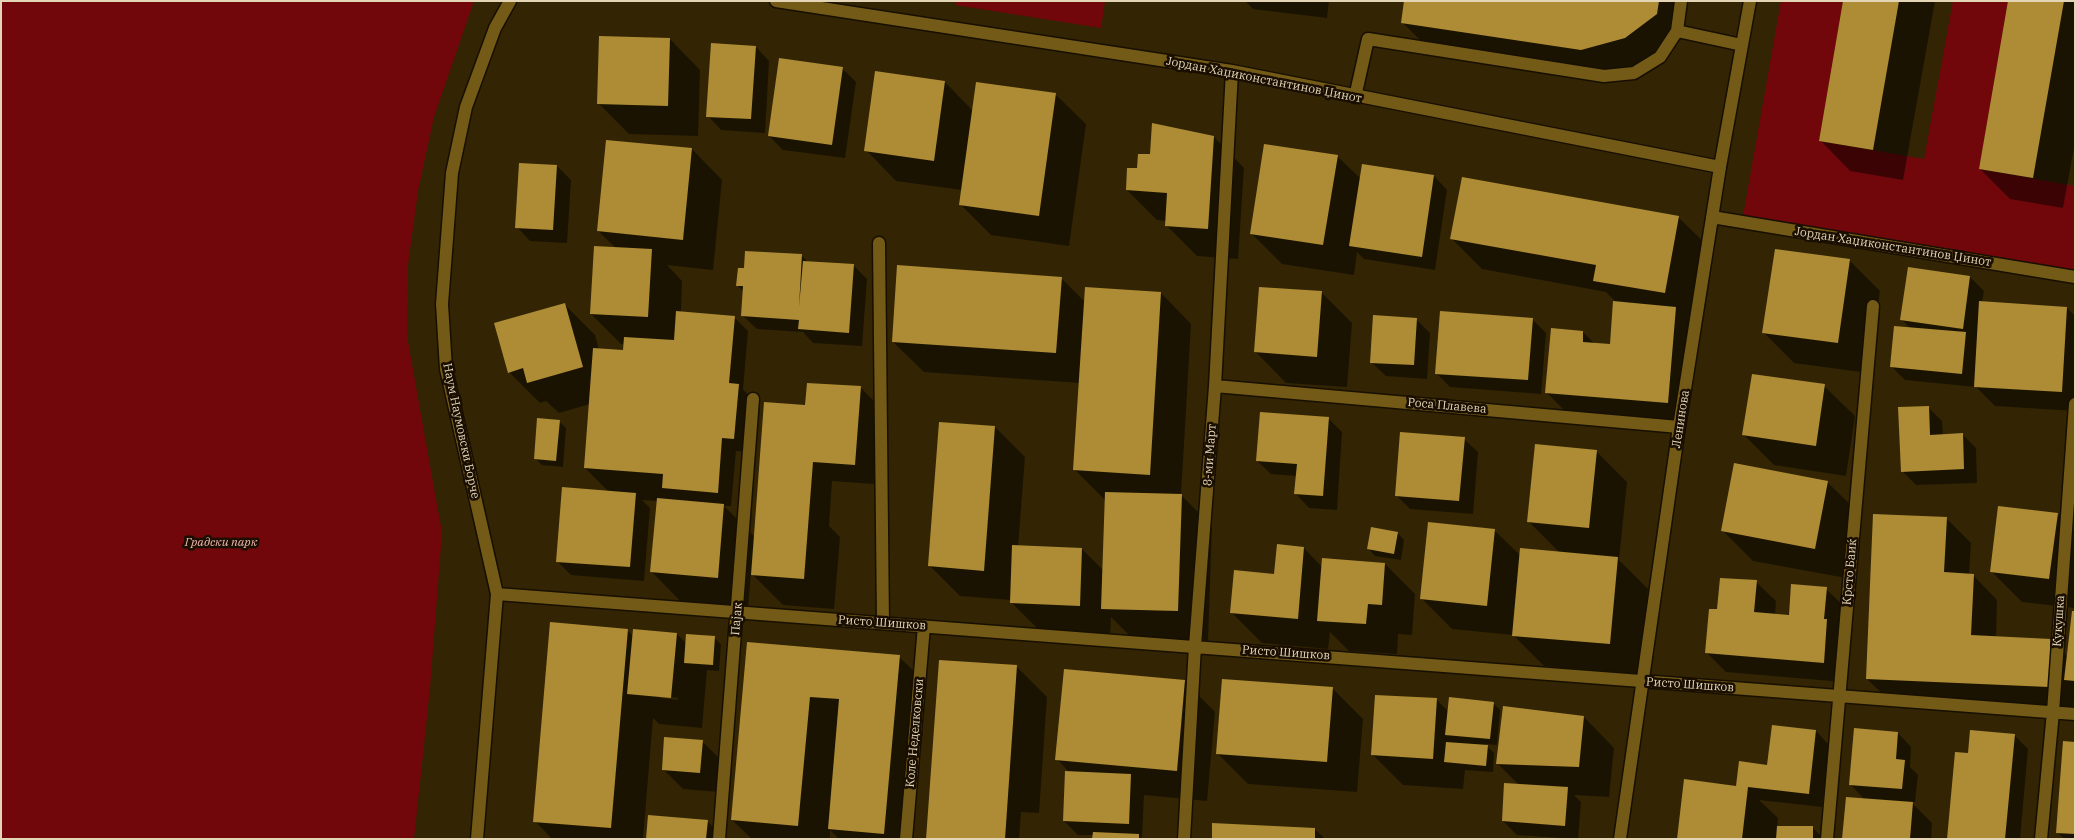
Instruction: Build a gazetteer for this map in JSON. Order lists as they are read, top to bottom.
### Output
{
  "streets": {
    "street": [
      "Јордан Хаџиконстантинов Џинот",
      "Роса Плавева",
      "Ленинова",
      "Наум Наумовски Борче",
      "8-ми Март",
      "Крсто Баиќ",
      "Пајак",
      "Кукушка",
      "Ристо Шишков",
      "Коле Неделковски"
    ]
  },
  "crossings": [
    ["Јордан Хаџиконстантинов Џинот", "Ленинова"],
    ["Јордан Хаџиконстантинов Џинот", "8-ми Март"],
    ["Роса Плавева", "Ленинова"],
    ["Роса Плавева", "8-ми Март"],
    ["Ленинова", "Ристо Шишков"],
    ["Наум Наумовски Борче", "Ристо Шишков"],
    ["8-ми Март", "Ристо Шишков"],
    ["Крсто Баиќ", "Ристо Шишков"],
    ["Пајак", "Ристо Шишков"],
    ["Кукушка", "Ристо Шишков"],
    ["Ристо Шишков", "Коле Неделковски"]
  ],
  "parks": ["Градски парк"]
}
